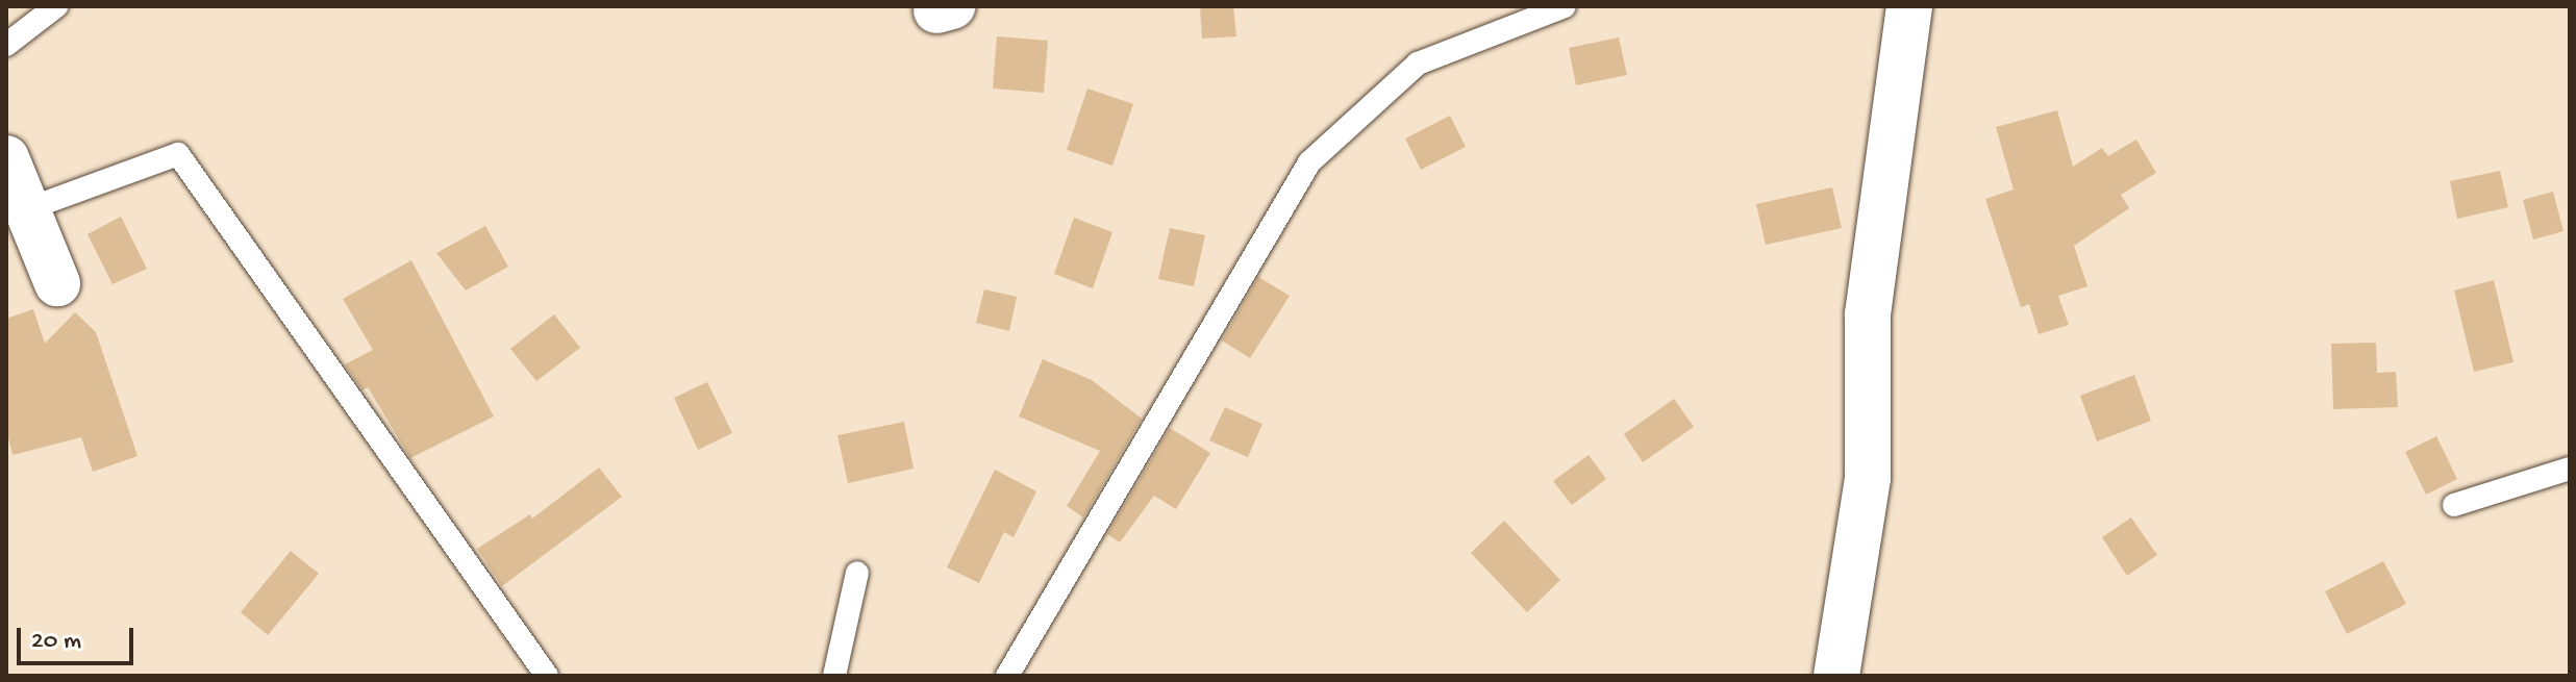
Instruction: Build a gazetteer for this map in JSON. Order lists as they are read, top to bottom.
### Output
{
  "scale_bar": "20 m"
}
